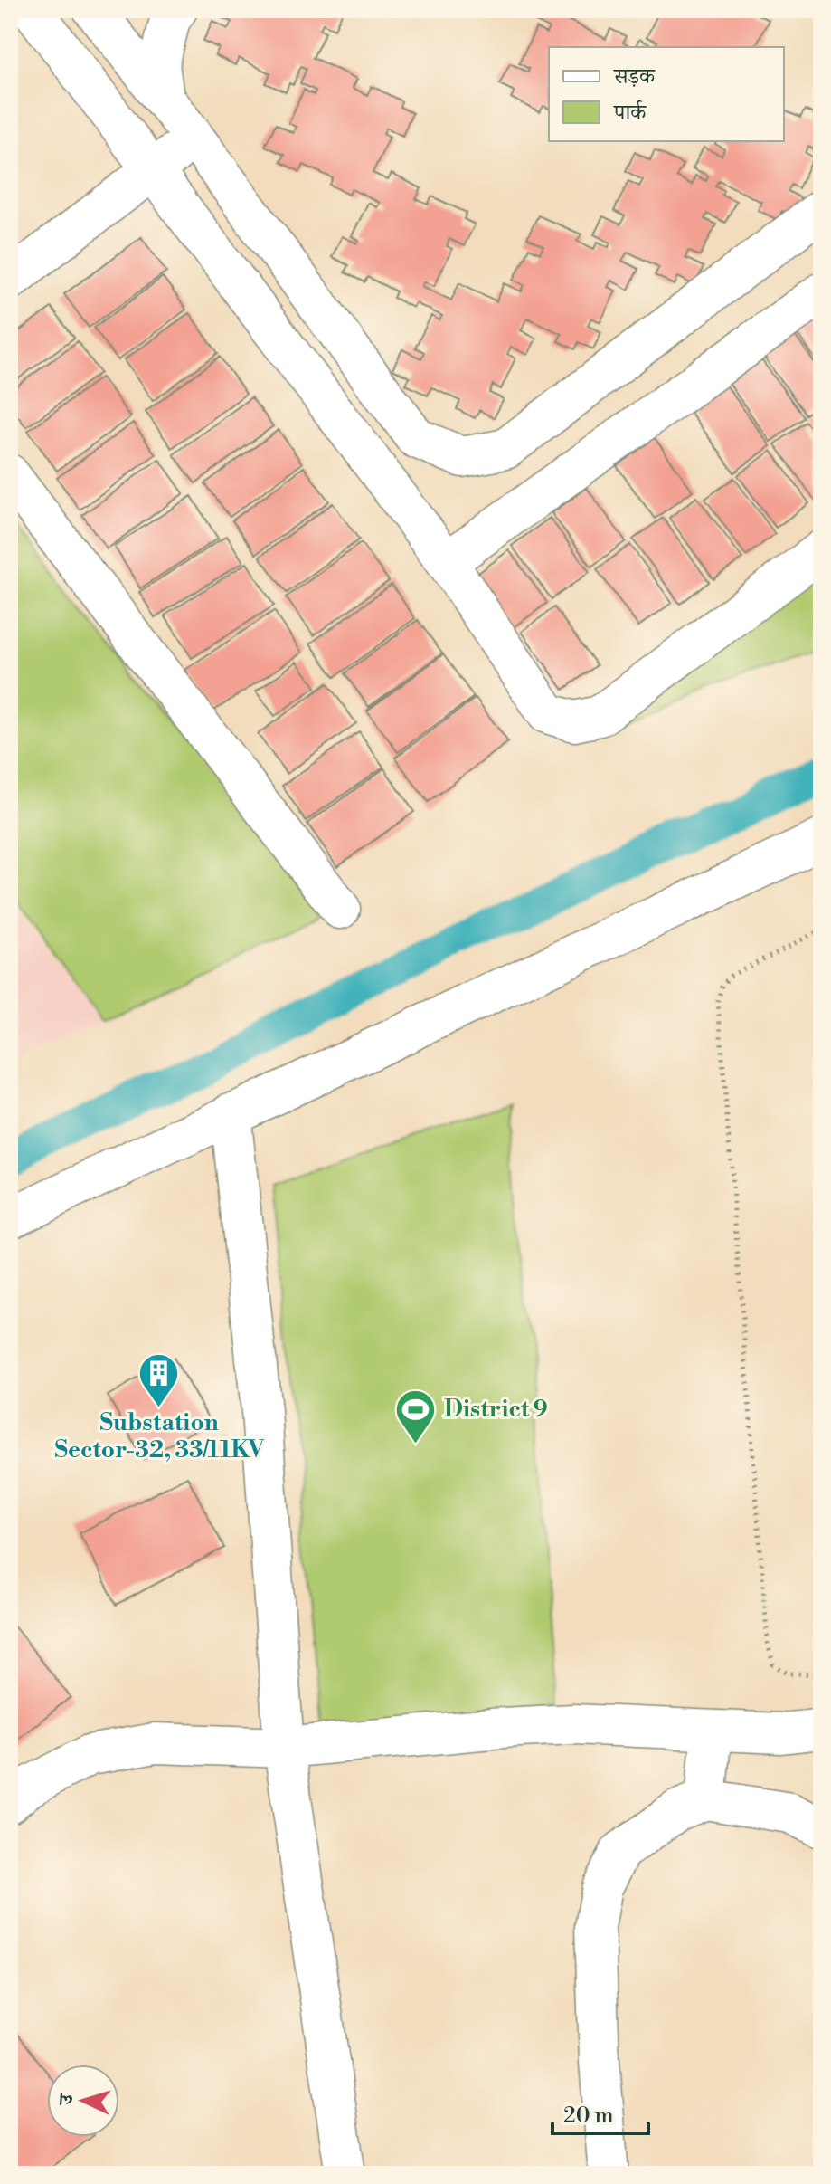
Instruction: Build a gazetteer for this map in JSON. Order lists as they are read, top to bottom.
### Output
{
  "places": {
    "building": ["Substation Sector-32, 33/11KV"],
    "sports": ["District 9"]
  },
  "legend": ["सड़क", "पार्क"],
  "scale_bar": "20 m",
  "north": "left"
}
